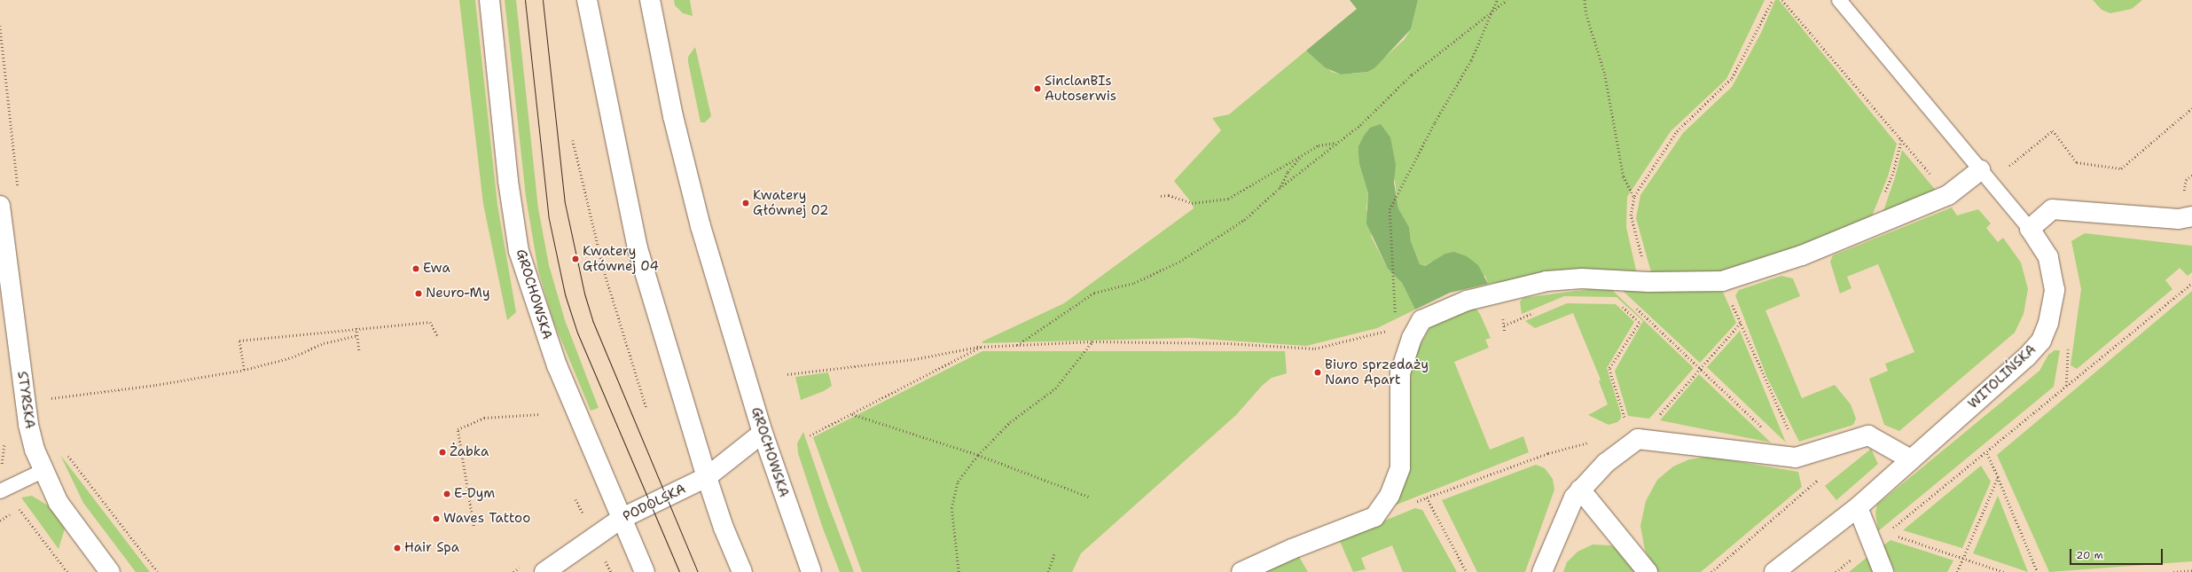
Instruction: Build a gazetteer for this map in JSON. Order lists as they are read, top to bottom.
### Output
{
  "streets": {
    "street": [
      "GROCHOWSKA",
      "WITOLIŃSKA",
      "STYRSKA",
      "PODOLSKA"
    ]
  },
  "crossings": [
    ["GROCHOWSKA", "PODOLSKA"]
  ],
  "places": [
    "SinclanBIs Autoserwis",
    "Kwatery Głównej 02",
    "Kwatery Głównej 04",
    "Ewa",
    "Neuro-My",
    "Biuro sprzedaży Nano Apart",
    "Żabka",
    "E-Dym",
    "Waves Tattoo",
    "Hair Spa"
  ],
  "scale_bar": "20 m"
}
